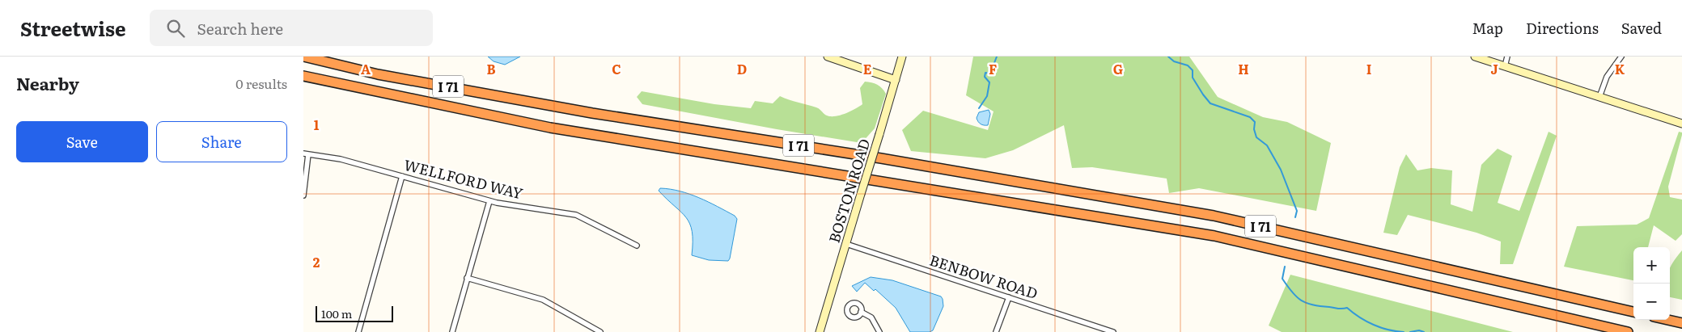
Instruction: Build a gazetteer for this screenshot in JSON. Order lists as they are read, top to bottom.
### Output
{
  "streets": {
    "highway": ["I 71"],
    "street": ["WELLFORD WAY", "BOSTON ROAD", "BENBOW ROAD"]
  },
  "crossings": [
    ["BOSTON ROAD", "BENBOW ROAD"]
  ],
  "scale_bar": "100 m",
  "page": {
    "header": "Streetwise",
    "search": "Search here",
    "nav": ["Map", "Directions", "Saved"],
    "heading": ["Nearby", "0 results"],
    "buttons": ["Save", "Share"],
    "map_buttons": ["+", "−"],
    "scale": "100 m"
  },
  "grid": {
    "columns": [
      "A",
      "B",
      "C",
      "D",
      "E",
      "F",
      "G",
      "H",
      "I",
      "J",
      "K"
    ],
    "rows": ["1", "2"]
  }
}
